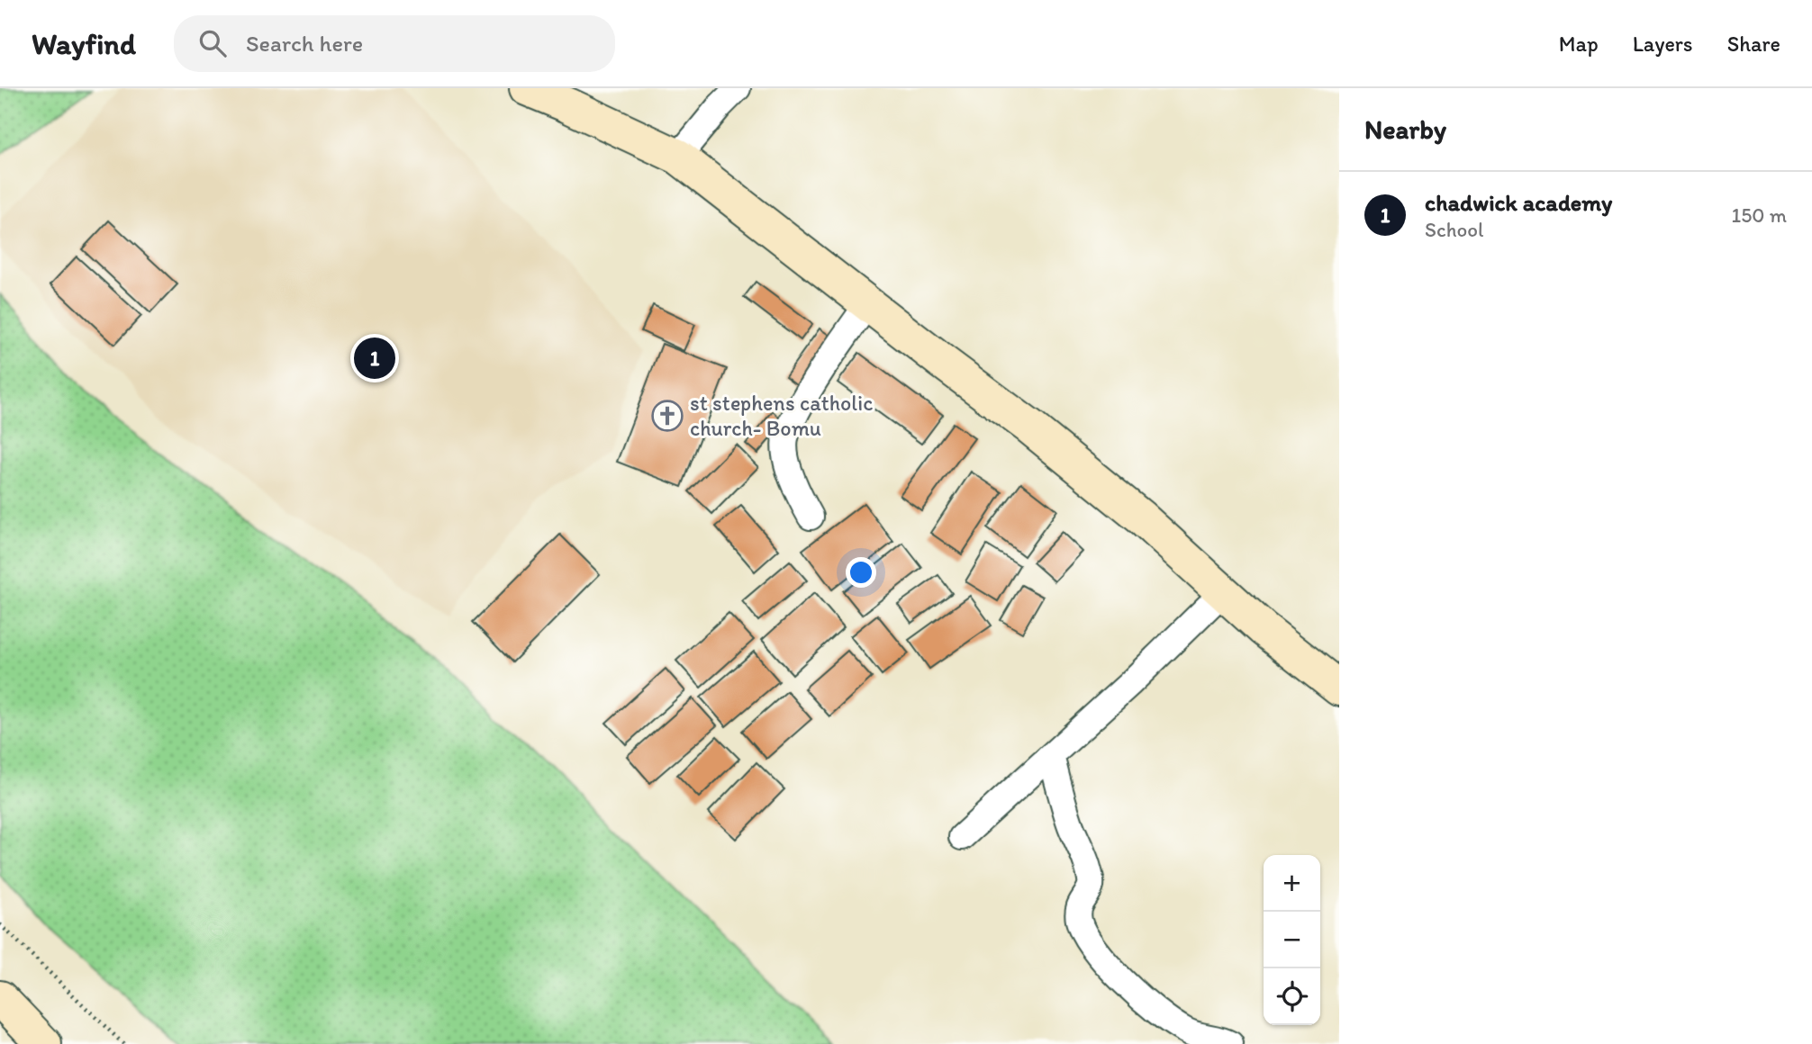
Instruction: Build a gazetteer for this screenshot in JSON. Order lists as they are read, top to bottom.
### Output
{
  "places": {
    "church": ["st stephens catholic church- Bomu"]
  },
  "page": {
    "header": "Wayfind",
    "search": "Search here",
    "nav": ["Map", "Layers", "Share"],
    "heading": "Nearby",
    "list": [
      {
        "mark": "1",
        "name": "chadwick academy",
        "note": "School",
        "value": "150 m"
      }
    ],
    "pins": "1",
    "map_buttons": ["+", "−"]
  }
}
